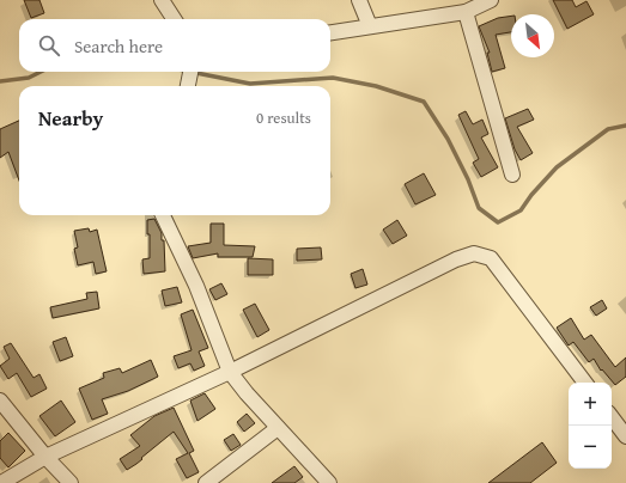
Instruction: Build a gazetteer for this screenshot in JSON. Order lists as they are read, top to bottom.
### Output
{
  "north": "bottom right",
  "page": {
    "search": "Search here",
    "heading": ["Nearby", "0 results"],
    "map_buttons": ["+", "−"]
  }
}
